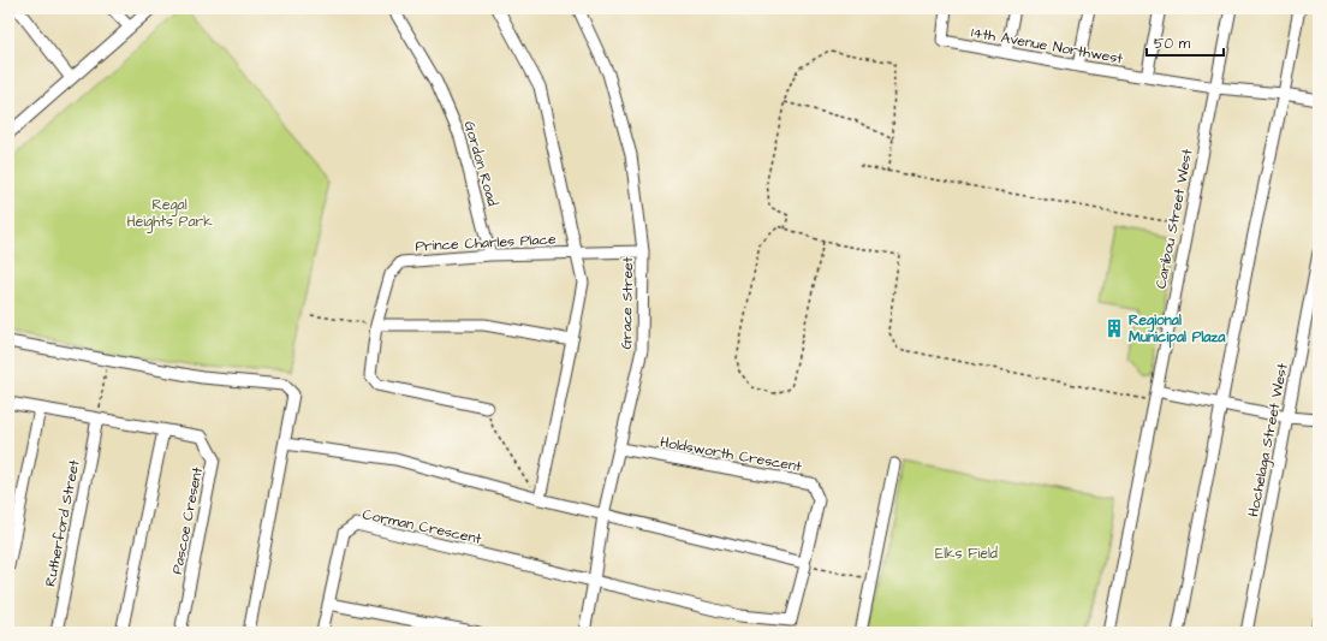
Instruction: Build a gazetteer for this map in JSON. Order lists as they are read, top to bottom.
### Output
{
  "streets": {
    "street": [
      "14th Avenue Northwest",
      "Gordon Road",
      "Caribou Street West",
      "Prince Charles Place",
      "Grace Street",
      "Hochelaga Street West",
      "Holdsworth Crescent",
      "Pascoe Cresent",
      "Rutherford Street",
      "Corman Crescent"
    ]
  },
  "crossings": [
    ["14th Avenue Northwest", "Caribou Street West"],
    ["Gordon Road", "Prince Charles Place"],
    ["Prince Charles Place", "Grace Street"],
    ["Grace Street", "Holdsworth Crescent"],
    ["Grace Street", "Corman Crescent"],
    ["Holdsworth Crescent", "Corman Crescent"],
    ["Pascoe Cresent", "Rutherford Street"]
  ],
  "parks": ["Regal Heights Park", "Elks Field"],
  "places": {
    "building": ["Regional Municipal Plaza"]
  },
  "scale_bar": "50 m"
}
